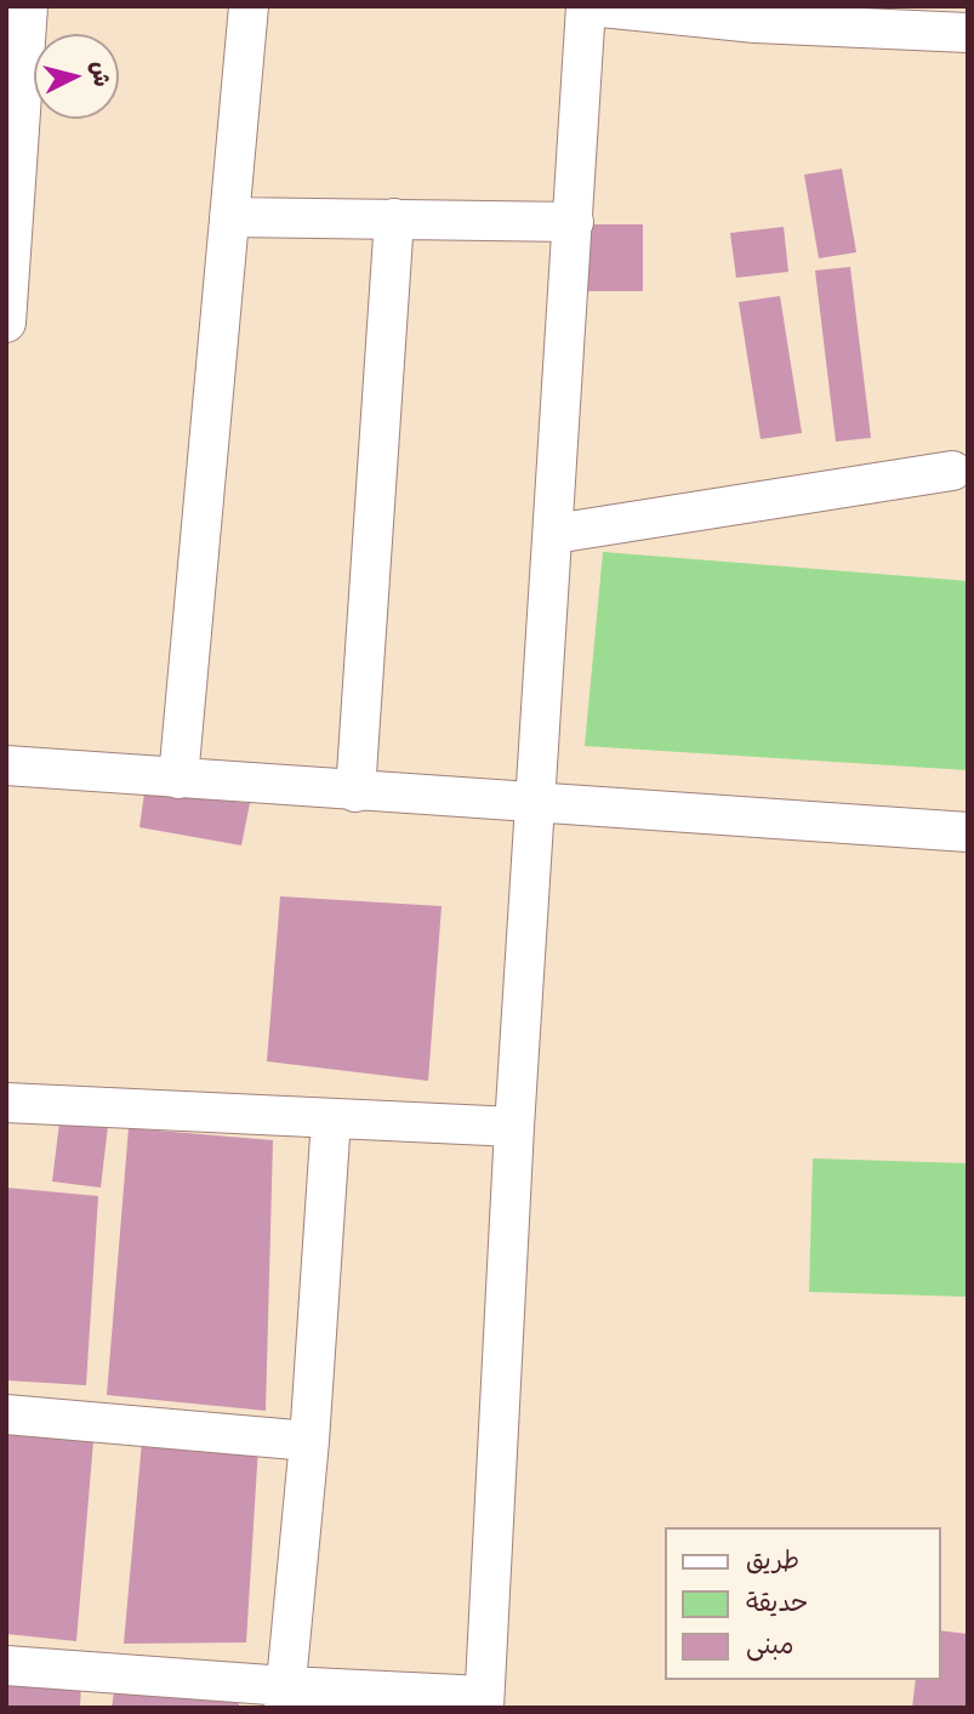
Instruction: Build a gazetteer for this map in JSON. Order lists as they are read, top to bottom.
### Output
{
  "legend": ["طريق", "حديقة", "مبنى"],
  "north": "right"
}
